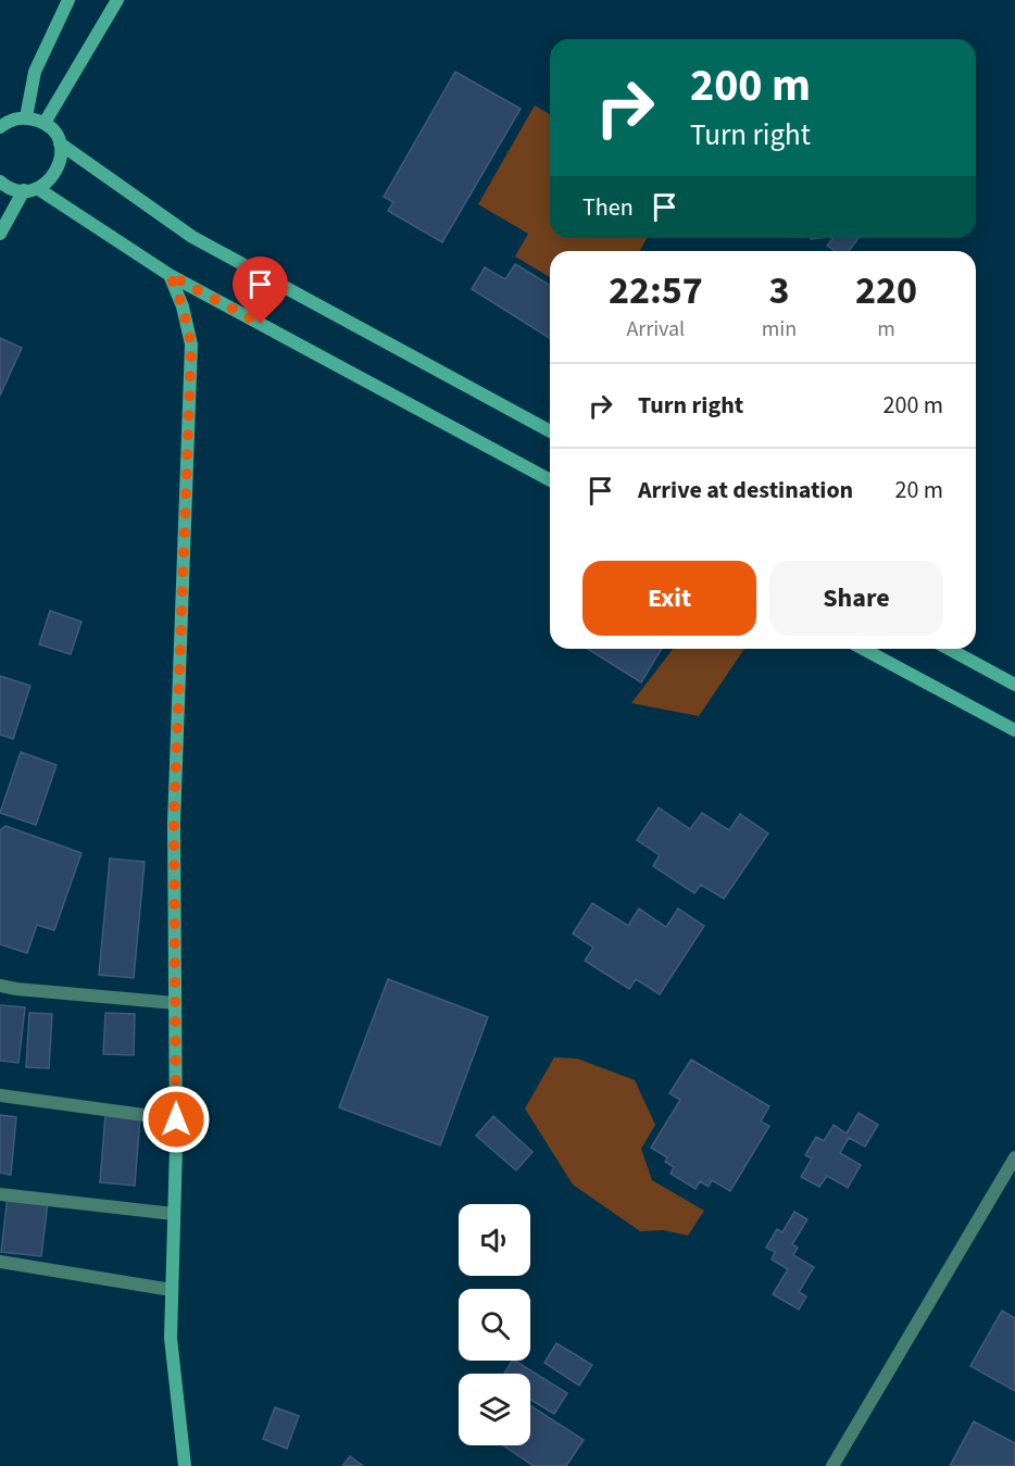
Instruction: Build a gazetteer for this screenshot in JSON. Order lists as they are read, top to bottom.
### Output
{
  "page": {
    "turn": ["200 m", "Turn right"],
    "then": "Then",
    "eta": [
      "22:57",
      "Arrival",
      "3",
      "min",
      "220",
      "m"
    ],
    "list": [
      {
        "name": "Turn right",
        "value": "200 m"
      },
      {
        "name": "Arrive at destination",
        "value": "20 m"
      }
    ],
    "buttons": ["Exit", "Share"]
  }
}
